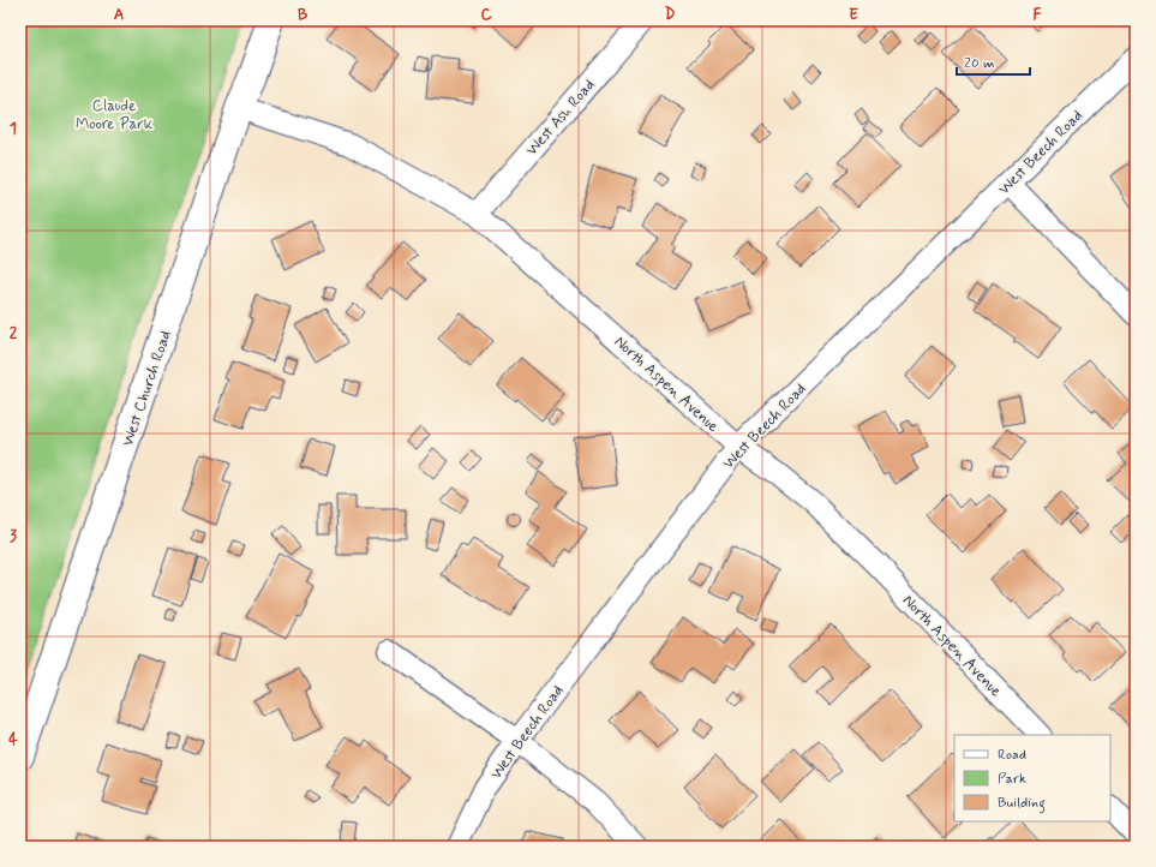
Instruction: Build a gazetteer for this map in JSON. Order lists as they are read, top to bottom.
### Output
{
  "streets": {
    "main road": ["West Church Road"],
    "street": ["West Ash Road", "West Beech Road", "North Aspen Avenue"]
  },
  "crossings": [
    ["West Ash Road", "North Aspen Avenue"],
    ["West Beech Road", "North Aspen Avenue"],
    ["North Aspen Avenue", "West Church Road"]
  ],
  "parks": ["Claude Moore Park"],
  "legend": ["Road", "Park", "Building"],
  "scale_bar": "20 m",
  "grid": {
    "columns": [
      "A",
      "B",
      "C",
      "D",
      "E",
      "F"
    ],
    "rows": [
      "1",
      "2",
      "3",
      "4"
    ]
  }
}
